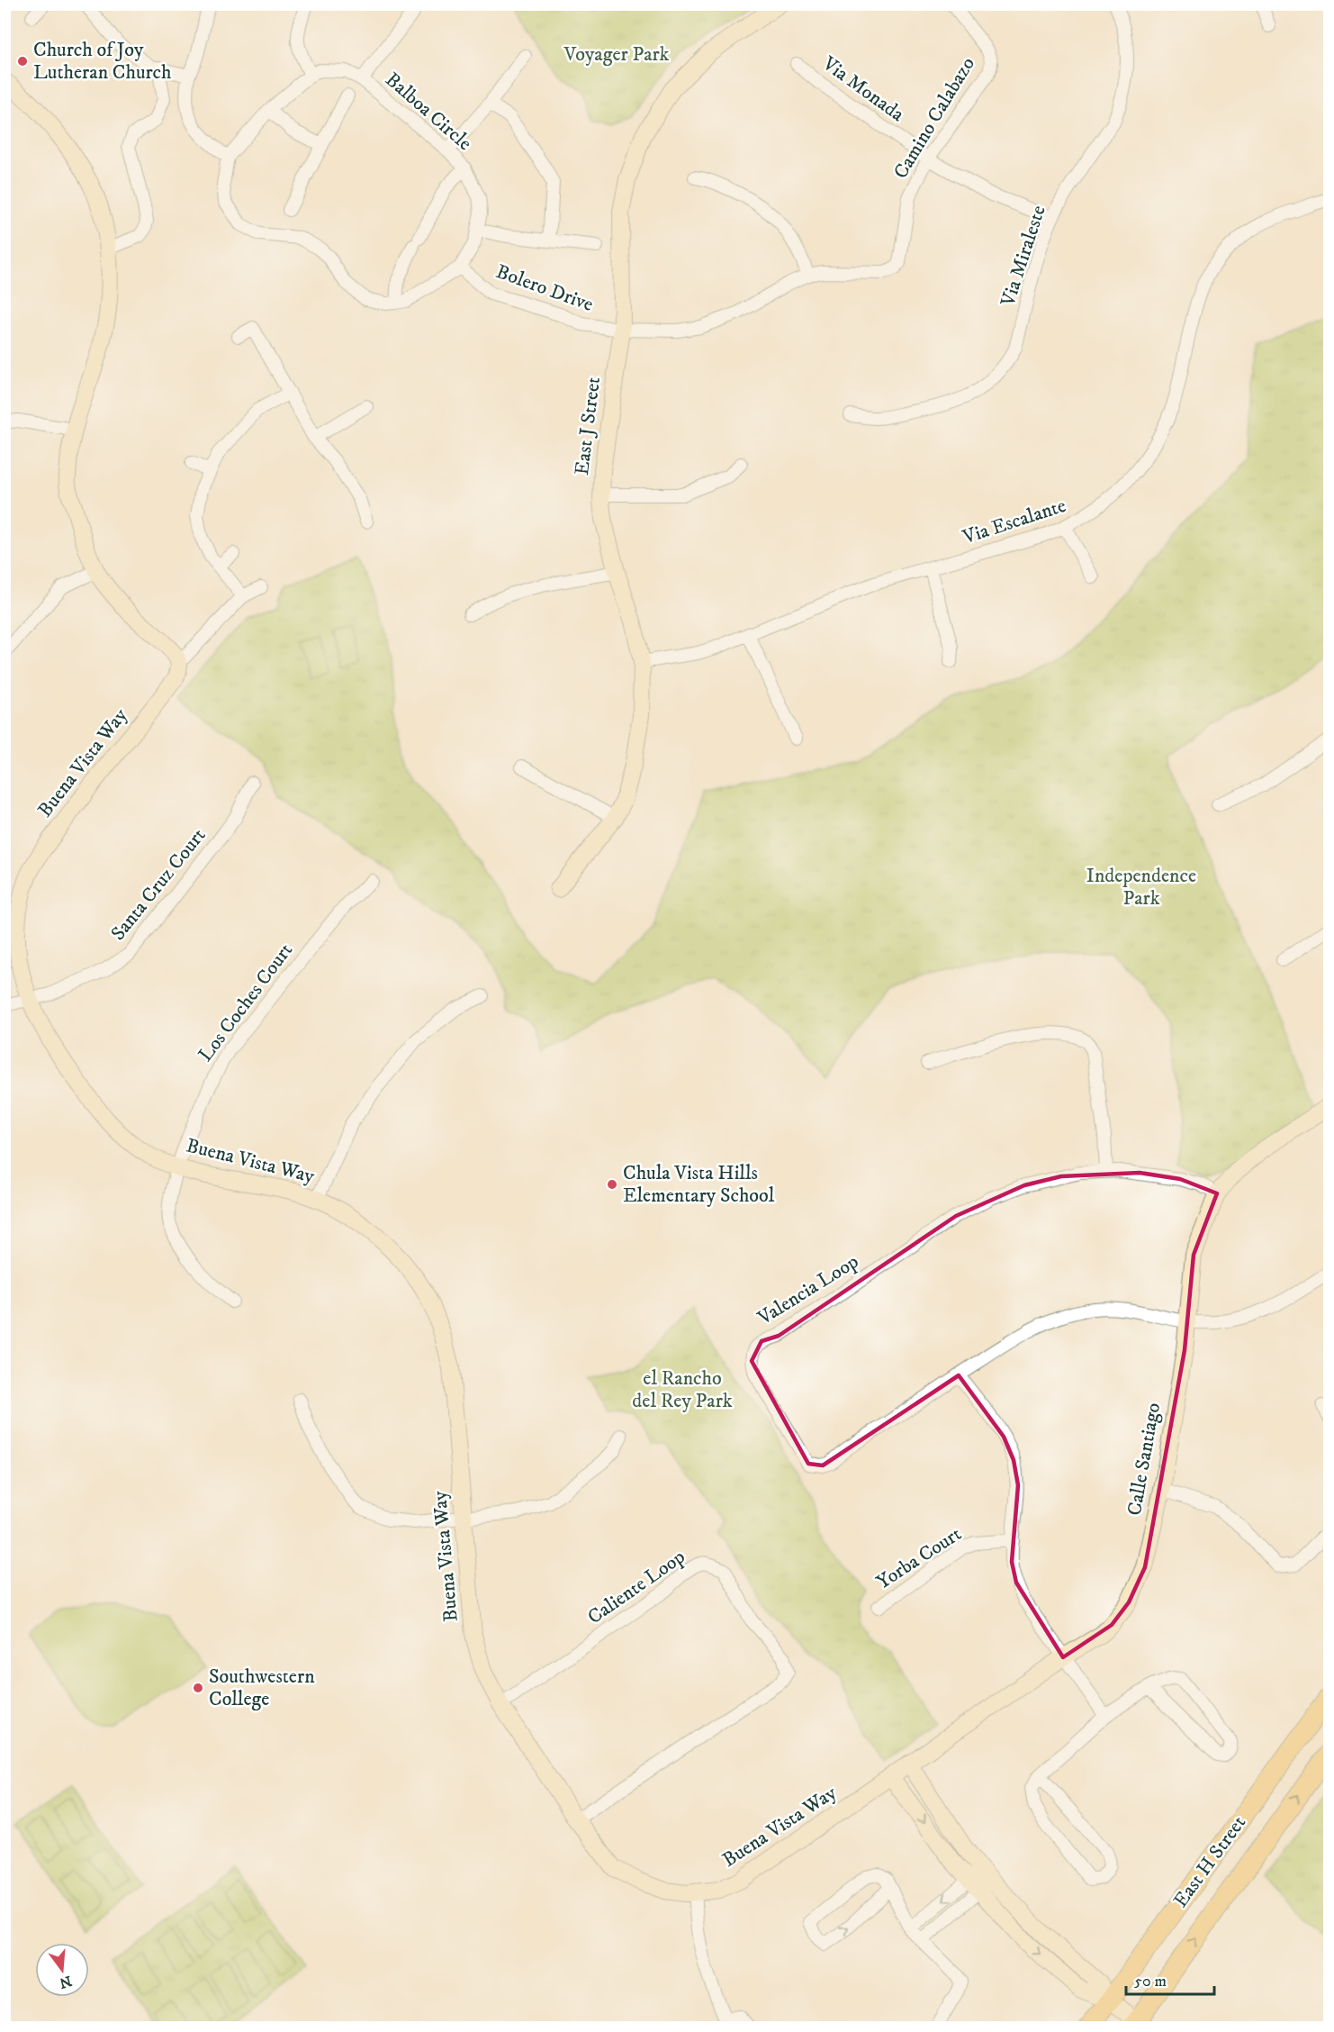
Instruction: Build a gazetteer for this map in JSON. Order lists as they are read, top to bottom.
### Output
{
  "streets": {
    "main road": ["East H Street"],
    "street": [
      "Via Monada",
      "Balboa Circle",
      "Camino Calabazo",
      "Via Miraleste",
      "Bolero Drive",
      "East J Street",
      "Via Escalante",
      "Buena Vista Way",
      "Santa Cruz Court",
      "Los Coches Court",
      "Valencia Loop",
      "Calle Santiago",
      "Yorba Court",
      "Caliente Loop"
    ]
  },
  "crossings": [
    ["Via Monada", "Camino Calabazo"],
    ["Via Monada", "Via Miraleste"],
    ["Balboa Circle", "Bolero Drive"],
    ["Camino Calabazo", "Bolero Drive"],
    ["Camino Calabazo", "East J Street"],
    ["Bolero Drive", "East J Street"],
    ["East J Street", "Via Escalante"],
    ["Buena Vista Way", "Santa Cruz Court"],
    ["Buena Vista Way", "Los Coches Court"],
    ["Buena Vista Way", "Calle Santiago"],
    ["Buena Vista Way", "Caliente Loop"],
    ["Valencia Loop", "Calle Santiago"]
  ],
  "parks": ["Voyager Park", "Independence Park", "el Rancho del Rey Park"],
  "places": ["Church of Joy Lutheran Church", "Chula Vista Hills Elementary School", "Southwestern College"],
  "scale_bar": "50 m",
  "north": "bottom"
}
